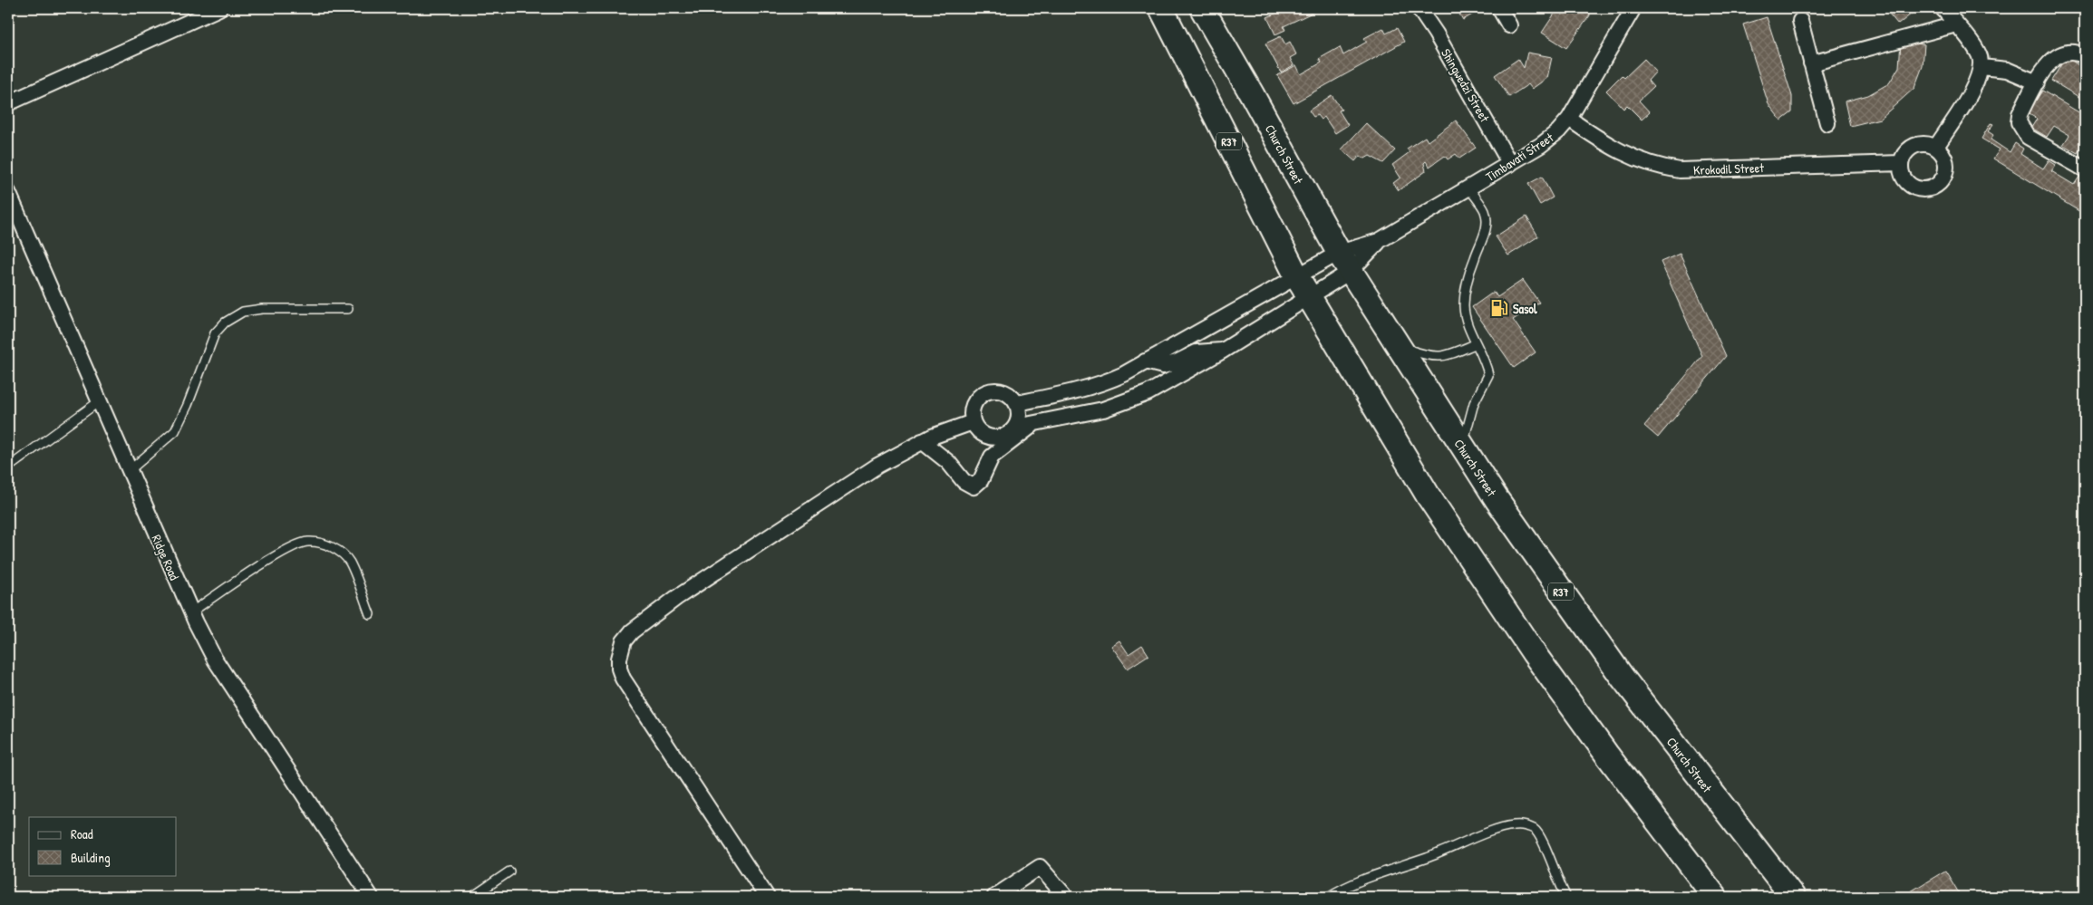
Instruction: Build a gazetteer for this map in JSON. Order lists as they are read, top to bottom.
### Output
{
  "streets": {
    "main road": ["R37", "Church Street"],
    "street": [
      "Shingwedzi Street",
      "Timbavati Street",
      "Krokodil Street",
      "Ridge Road"
    ]
  },
  "crossings": [
    ["Shingwedzi Street", "Timbavati Street"],
    ["R37", "Timbavati Street"],
    ["Church Street", "Timbavati Street"],
    ["Timbavati Street", "Krokodil Street"]
  ],
  "places": {
    "fuel station": ["Sasol"]
  },
  "legend": ["Road", "Building"]
}
